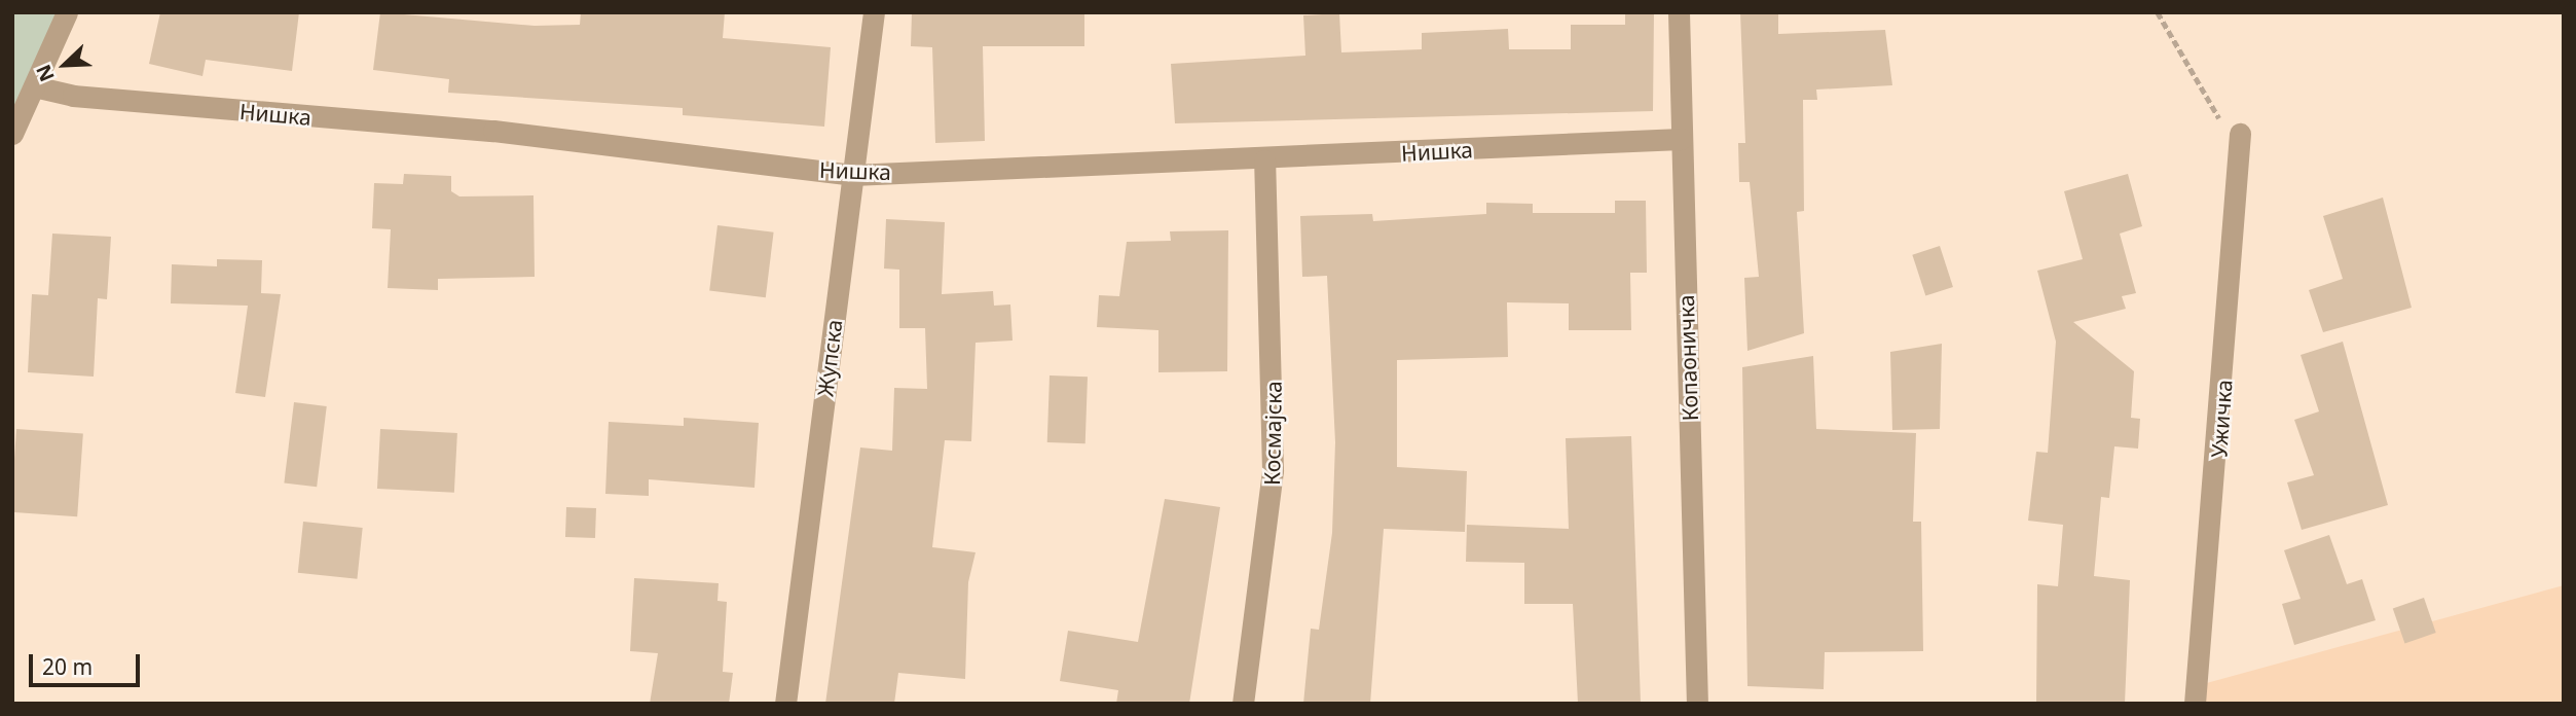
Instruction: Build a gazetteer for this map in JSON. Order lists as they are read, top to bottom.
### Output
{
  "streets": {
    "street": [
      "Нишка",
      "Жупска",
      "Копаоничка",
      "Ужичка",
      "Космајска"
    ]
  },
  "crossings": [
    ["Нишка", "Жупска"],
    ["Нишка", "Копаоничка"],
    ["Нишка", "Космајска"]
  ],
  "scale_bar": "20 m",
  "north": "bottom left"
}
